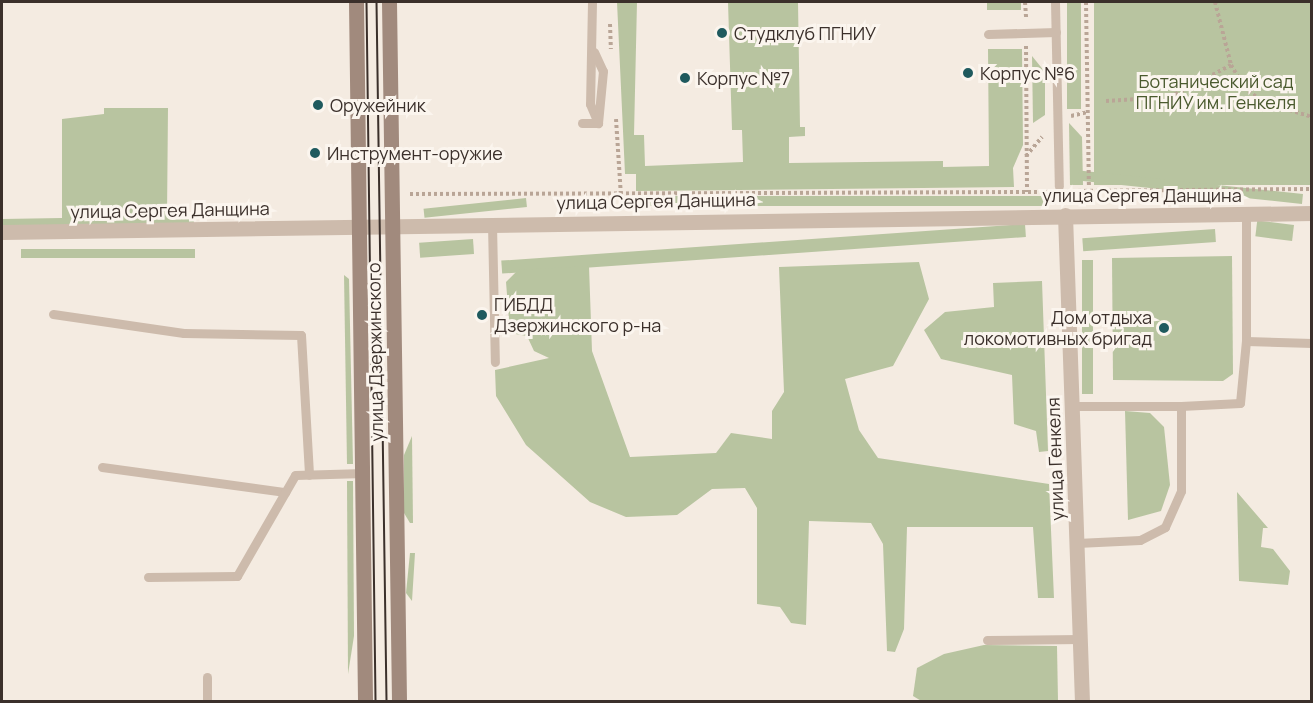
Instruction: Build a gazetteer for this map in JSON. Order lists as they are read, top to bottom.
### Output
{
  "streets": {
    "main road": ["улица Дзержинского"],
    "street": ["улица Сергея Данщина", "улица Генкеля"]
  },
  "crossings": [
    ["улица Сергея Данщина", "улица Дзержинского"],
    ["улица Сергея Данщина", "улица Генкеля"]
  ],
  "parks": ["Ботанический сад ПГНИУ им. Генкеля"],
  "places": [
    "Студклуб ПГНИУ",
    "Корпус №6",
    "Корпус №7",
    "Оружейник",
    "Инструмент-оружие",
    "ГИБДД Дзержинского р-на",
    "Дом отдыха локомотивных бригад"
  ]
}
